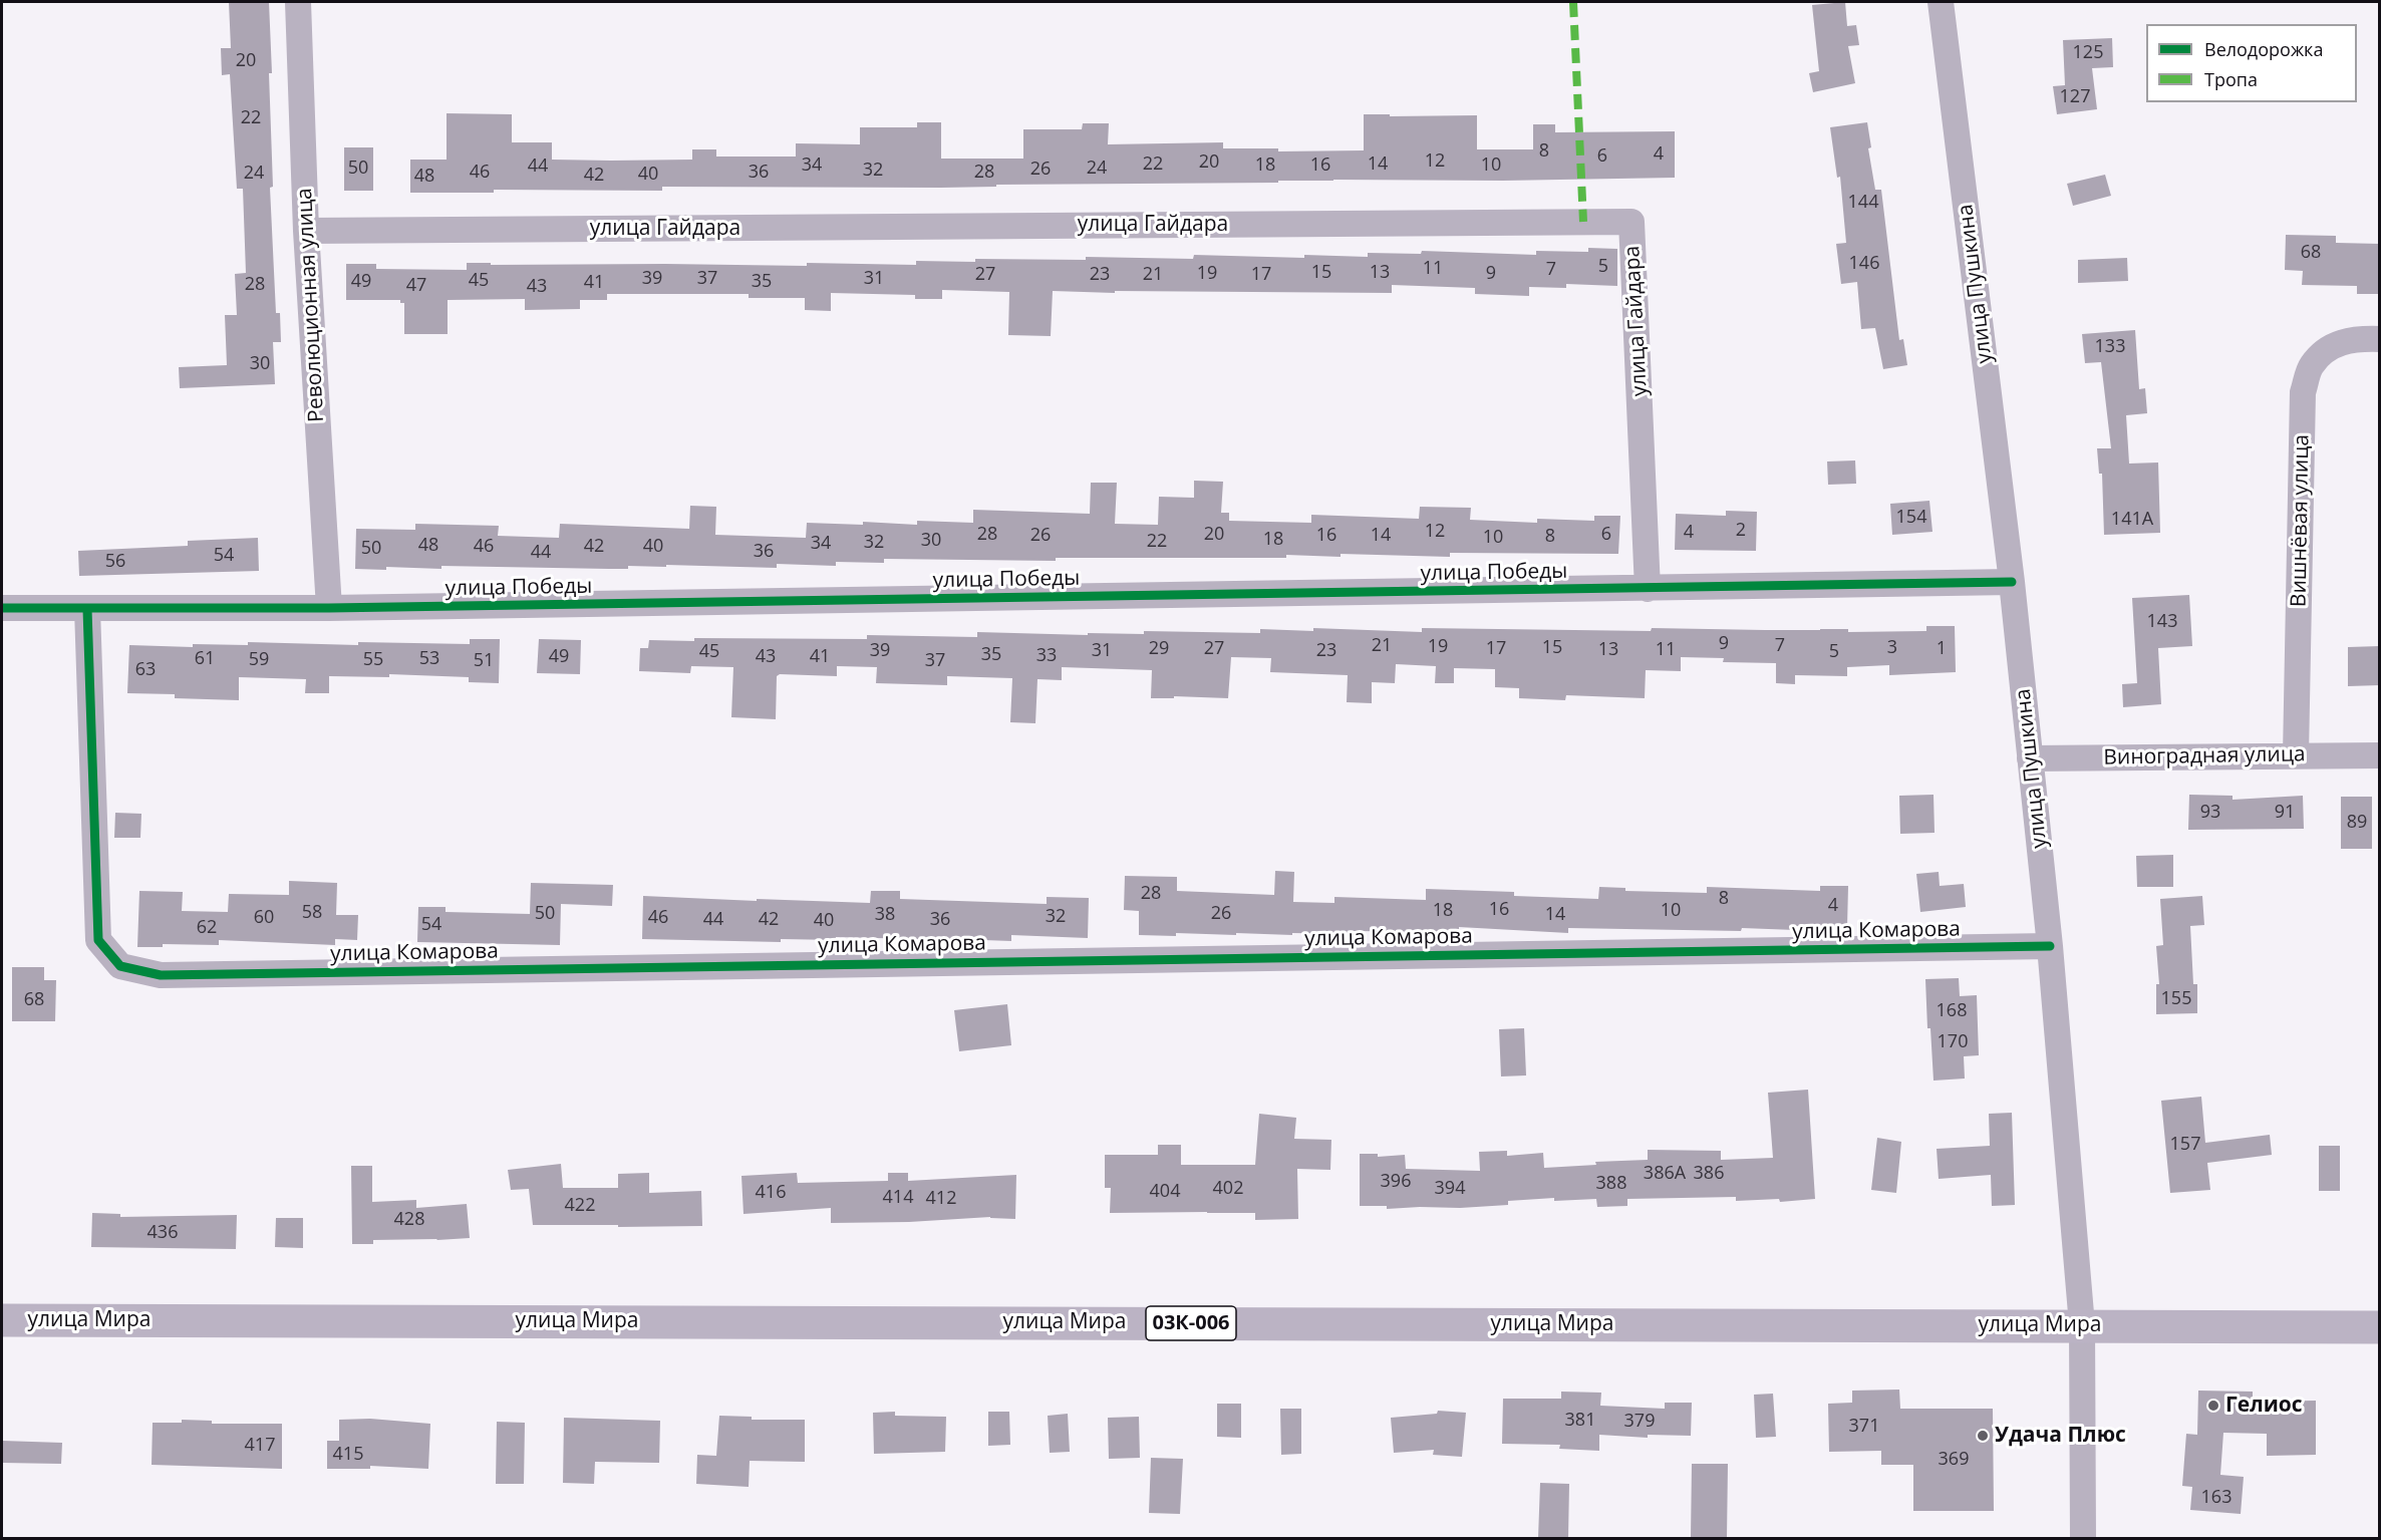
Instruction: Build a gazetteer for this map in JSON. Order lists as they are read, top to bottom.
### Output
{
  "streets": {
    "main road": ["улица Мира", "03К-006"],
    "street": [
      "улица Гайдара",
      "улица Пушкина",
      "Революционная улица",
      "Вишнёвая улица",
      "улица Победы",
      "Виноградная улица",
      "улица Комарова"
    ]
  },
  "crossings": [
    ["улица Гайдара", "Революционная улица"],
    ["улица Гайдара", "улица Победы"],
    ["улица Пушкина", "улица Победы"],
    ["улица Пушкина", "Виноградная улица"],
    ["улица Пушкина", "улица Комарова"],
    ["улица Пушкина", "улица Мира"],
    ["Революционная улица", "улица Победы"],
    ["Вишнёвая улица", "Виноградная улица"],
    ["улица Победы", "улица Комарова"]
  ],
  "places": ["Гелиос", "Удача Плюс"],
  "house_numbers": [
    "125",
    "20",
    "127",
    "22",
    "8",
    "4",
    "6",
    "12",
    "20",
    "22",
    "14",
    "34",
    "18",
    "16",
    "10",
    "44",
    "50",
    "24",
    "26",
    "32",
    "46",
    "36",
    "28",
    "24",
    "40",
    "42",
    "48",
    "144",
    "68",
    "146",
    "5",
    "11",
    "7",
    "15",
    "13",
    "19",
    "9",
    "27",
    "23",
    "21",
    "17",
    "39",
    "37",
    "31",
    "45",
    "49",
    "35",
    "41",
    "28",
    "47",
    "43",
    "133",
    "30",
    "154",
    "141А",
    "2",
    "12",
    "4",
    "28",
    "20",
    "6",
    "26",
    "16",
    "14",
    "8",
    "10",
    "18",
    "30",
    "22",
    "32",
    "34",
    "48",
    "46",
    "42",
    "40",
    "50",
    "36",
    "44",
    "54",
    "56",
    "143",
    "9",
    "21",
    "7",
    "19",
    "15",
    "3",
    "29",
    "27",
    "17",
    "1",
    "13",
    "11",
    "39",
    "31",
    "23",
    "45",
    "5",
    "35",
    "33",
    "49",
    "43",
    "41",
    "61",
    "53",
    "59",
    "55",
    "51",
    "37",
    "63",
    "93",
    "91",
    "89",
    "28",
    "8",
    "4",
    "16",
    "18",
    "10",
    "58",
    "50",
    "26",
    "38",
    "14",
    "32",
    "60",
    "46",
    "44",
    "42",
    "36",
    "40",
    "54",
    "62",
    "155",
    "68",
    "168",
    "170",
    "157",
    "386А",
    "386",
    "396",
    "388",
    "402",
    "394",
    "404",
    "416",
    "414",
    "412",
    "422",
    "428",
    "436",
    "381",
    "379",
    "371",
    "417",
    "415",
    "369",
    "163"
  ],
  "legend": ["Велодорожка", "Тропа"]
}
